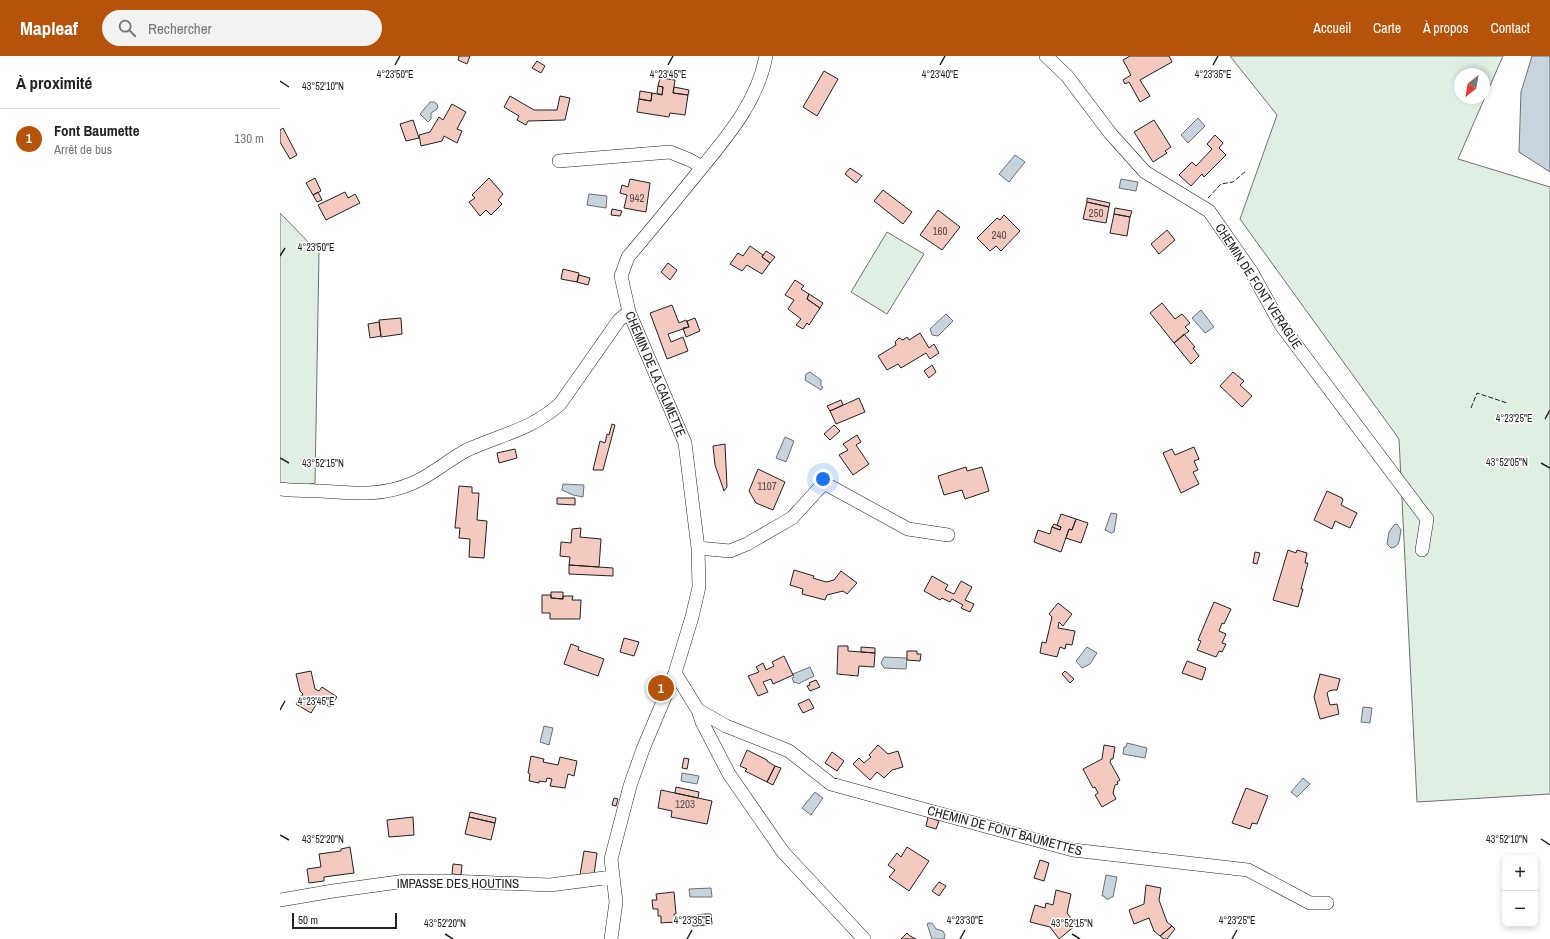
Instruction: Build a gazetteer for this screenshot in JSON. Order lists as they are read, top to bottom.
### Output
{
  "streets": {
    "street": [
      "CHEMIN DE FONT VERAGUE",
      "CHEMIN DE LA CALMETTE",
      "CHEMIN DE FONT BAUMETTES",
      "IMPASSE DES HOUTINS"
    ]
  },
  "crossings": [
    ["CHEMIN DE LA CALMETTE", "IMPASSE DES HOUTINS"]
  ],
  "house_numbers": [
    "942",
    "250",
    "160",
    "240",
    "1107",
    "1203"
  ],
  "scale_bar": "50 m",
  "north": "bottom left",
  "page": {
    "header": "Mapleaf",
    "search": "Rechercher",
    "nav": [
      "Accueil",
      "Carte",
      "À propos",
      "Contact"
    ],
    "heading": "À proximité",
    "list": [
      {
        "mark": "1",
        "name": "Font Baumette",
        "note": "Arrêt de bus",
        "value": "130 m"
      }
    ],
    "pins": "1",
    "map_buttons": ["+", "−"],
    "scale": "50 m"
  },
  "coordinates": [
    "4°23'50\"E",
    "4°23'45\"E",
    "4°23'40\"E",
    "4°23'35\"E",
    "43°52'10\"N",
    "4°23'25\"E",
    "43°52'05\"N",
    "43°52'15\"N",
    "43°52'20\"N",
    "4°23'30\"E"
  ]
}
